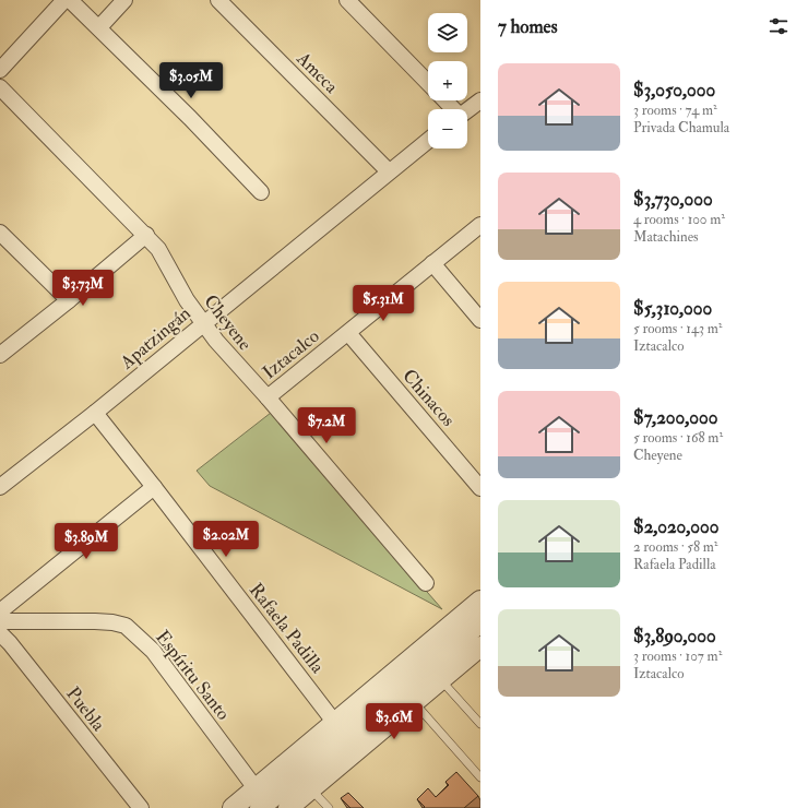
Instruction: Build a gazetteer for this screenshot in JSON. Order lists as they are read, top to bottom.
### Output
{
  "streets": {
    "street": [
      "Ameca",
      "Cheyene",
      "Apatzingán",
      "Iztacalco",
      "Chinacos",
      "Rafaela Padilla",
      "Espíritu Santo",
      "Puebla"
    ]
  },
  "crossings": [
    ["Ameca", "Apatzingán"],
    ["Cheyene", "Apatzingán"],
    ["Cheyene", "Iztacalco"],
    ["Apatzingán", "Rafaela Padilla"],
    ["Iztacalco", "Chinacos"]
  ],
  "page": {
    "heading": "7 homes",
    "map_buttons": ["+", "−"],
    "list": [
      {
        "name": "$3,050,000",
        "note": "3 rooms · 74 m² · Privada Chamula"
      },
      {
        "name": "$3,730,000",
        "note": "4 rooms · 100 m² · Matachines"
      },
      {
        "name": "$5,310,000",
        "note": "5 rooms · 143 m² · Iztacalco"
      },
      {
        "name": "$7,200,000",
        "note": "5 rooms · 168 m² · Cheyene"
      },
      {
        "name": "$2,020,000",
        "note": "2 rooms · 58 m² · Rafaela Padilla"
      },
      {
        "name": "$3,890,000",
        "note": "3 rooms · 107 m² · Iztacalco"
      }
    ],
    "price": [
      "$3.05M",
      "$3.73M",
      "$5.31M",
      "$7.2M",
      "$2.02M",
      "$3.89M",
      "$3.6M"
    ]
  }
}
